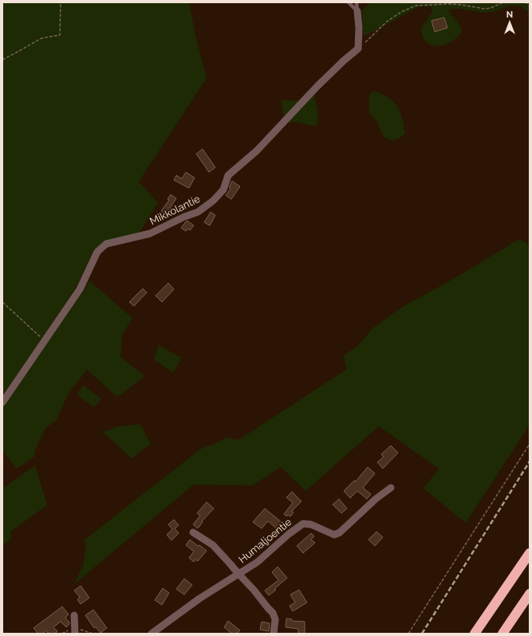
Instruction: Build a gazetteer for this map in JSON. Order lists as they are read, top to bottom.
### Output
{
  "streets": {
    "street": ["Mikkolantie", "Humaljoentie"]
  },
  "north": "top"
}
